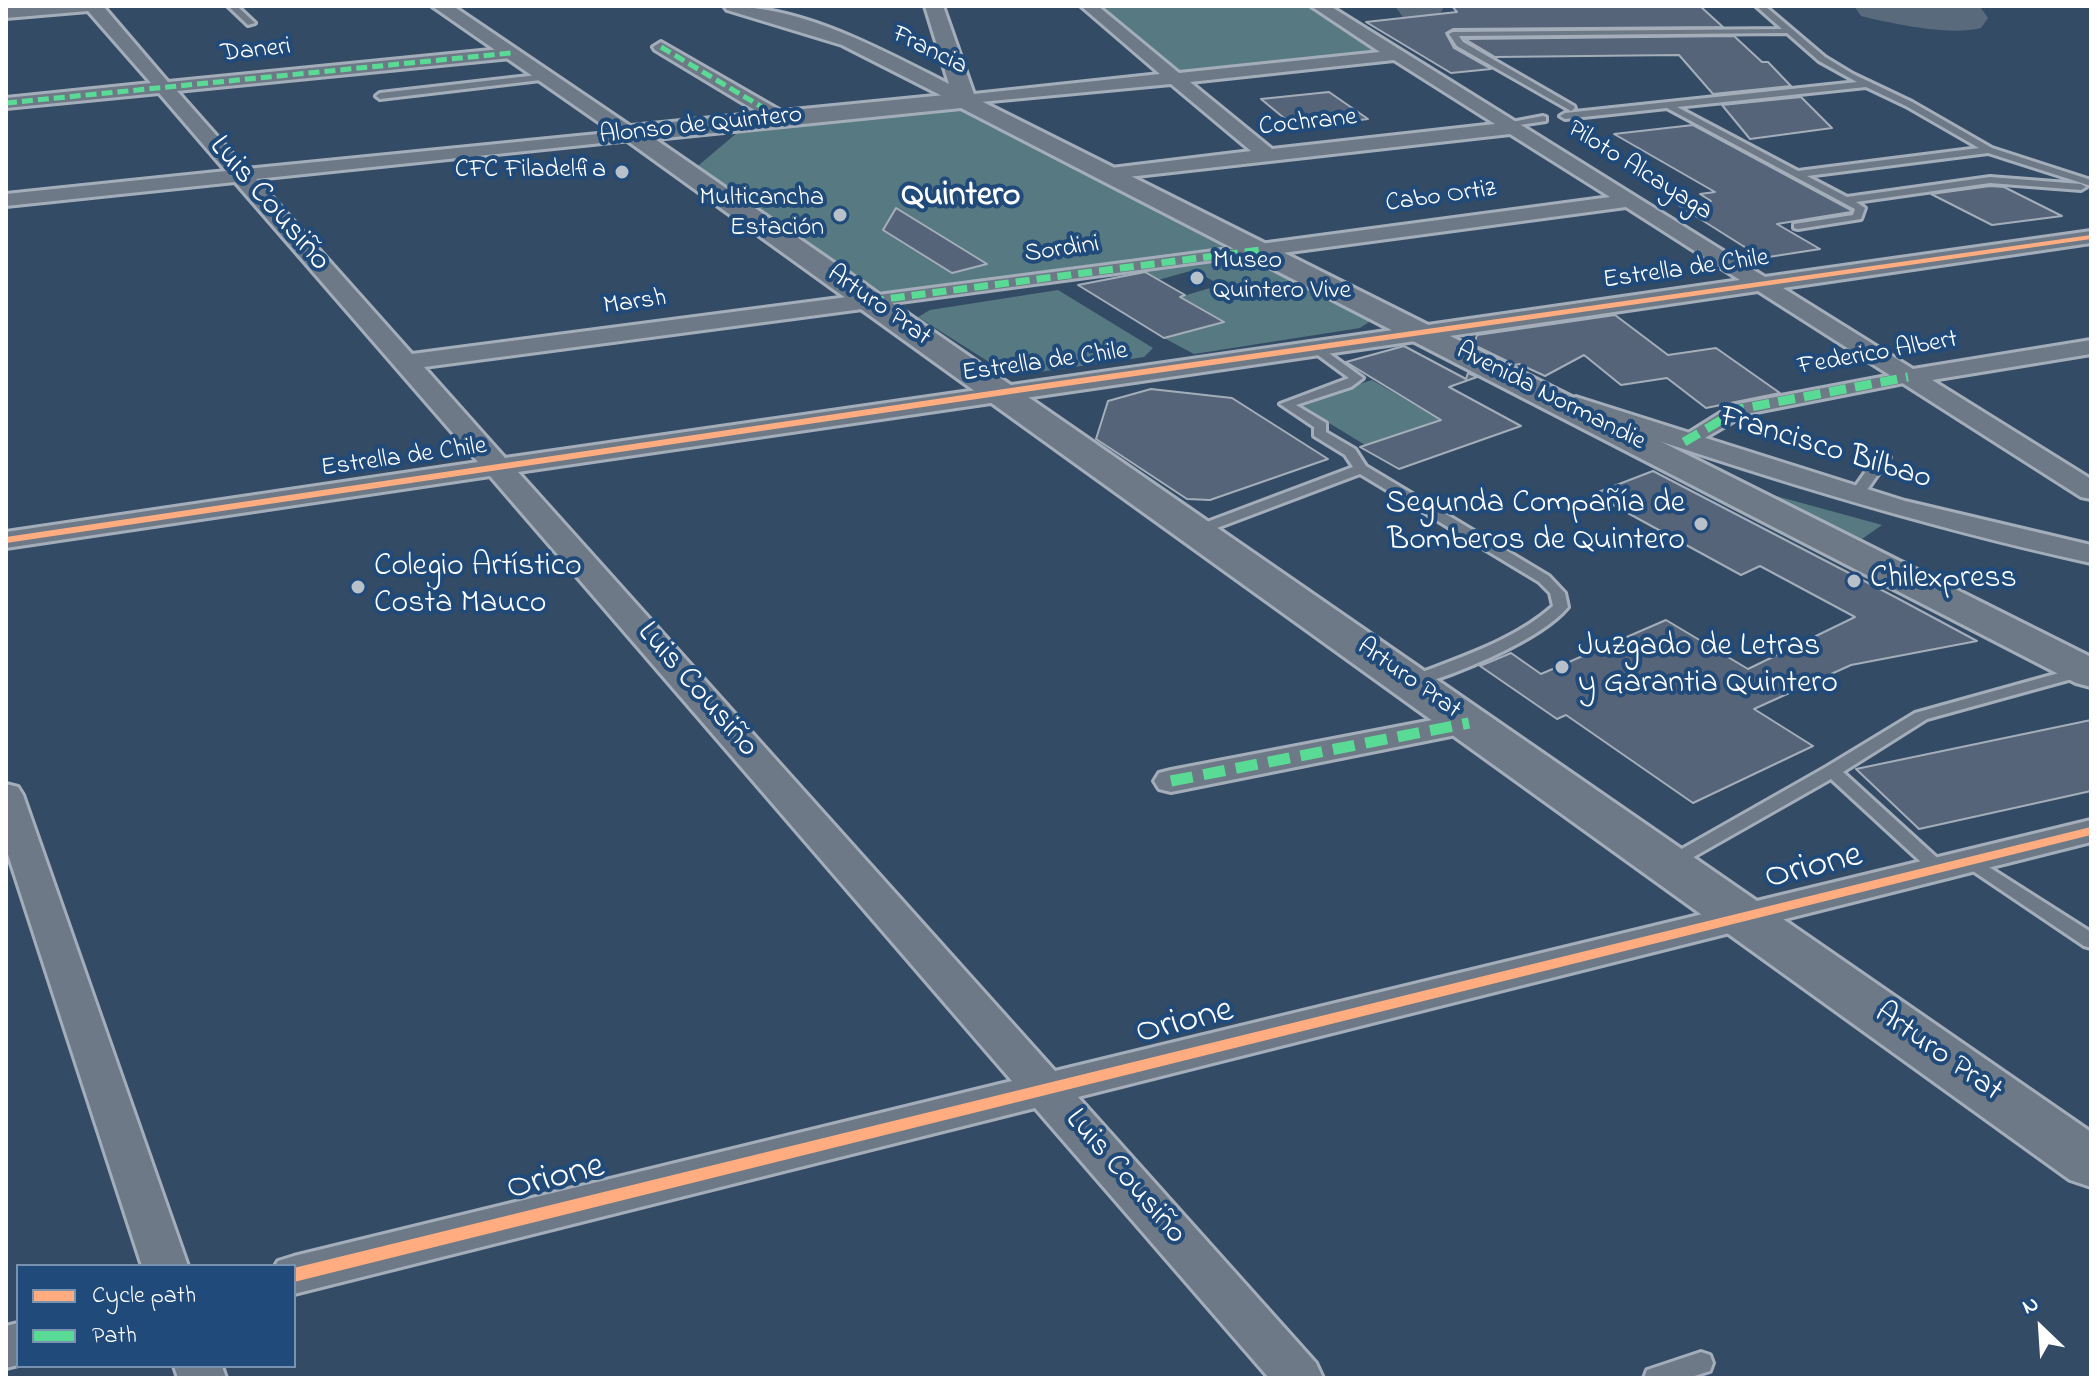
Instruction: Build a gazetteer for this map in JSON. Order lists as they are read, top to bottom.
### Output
{
  "streets": {
    "main road": ["Alonso de Quintero", "Arturo Prat", "Avenida Normandie"],
    "street": [
      "Daneri",
      "Francia",
      "Cochrane",
      "Piloto Alcayaga",
      "Cabo Ortiz",
      "Luis Cousiño",
      "Sordini",
      "Estrella de Chile",
      "Marsh",
      "Federico Albert",
      "Francisco Bilbao",
      "Orione"
    ]
  },
  "crossings": [
    ["Daneri", "Luis Cousiño"],
    ["Daneri", "Arturo Prat"],
    ["Francia", "Alonso de Quintero"],
    ["Francia", "Avenida Normandie"],
    ["Cochrane", "Piloto Alcayaga"],
    ["Cochrane", "Avenida Normandie"],
    ["Alonso de Quintero", "Piloto Alcayaga"],
    ["Alonso de Quintero", "Luis Cousiño"],
    ["Alonso de Quintero", "Arturo Prat"],
    ["Alonso de Quintero", "Avenida Normandie"],
    ["Piloto Alcayaga", "Cabo Ortiz"],
    ["Piloto Alcayaga", "Estrella de Chile"],
    ["Piloto Alcayaga", "Federico Albert"],
    ["Cabo Ortiz", "Sordini"],
    ["Cabo Ortiz", "Avenida Normandie"],
    ["Luis Cousiño", "Estrella de Chile"],
    ["Luis Cousiño", "Marsh"],
    ["Luis Cousiño", "Orione"],
    ["Sordini", "Marsh"],
    ["Sordini", "Arturo Prat"],
    ["Sordini", "Avenida Normandie"],
    ["Estrella de Chile", "Arturo Prat"],
    ["Estrella de Chile", "Avenida Normandie"],
    ["Marsh", "Arturo Prat"],
    ["Arturo Prat", "Orione"],
    ["Federico Albert", "Francisco Bilbao"],
    ["Avenida Normandie", "Francisco Bilbao"]
  ],
  "districts": ["Quintero"],
  "places": [
    "CFC Filadelfia",
    "Multicancha Estación",
    "Museo Quintero Vive",
    "Segunda Compañía de Bomberos de Quintero",
    "Chilexpress",
    "Colegio Artístico Costa Mauco",
    "Juzgado de Letras y Garantia Quintero"
  ],
  "legend": ["Cycle path", "Path"],
  "north": "top left"
}
